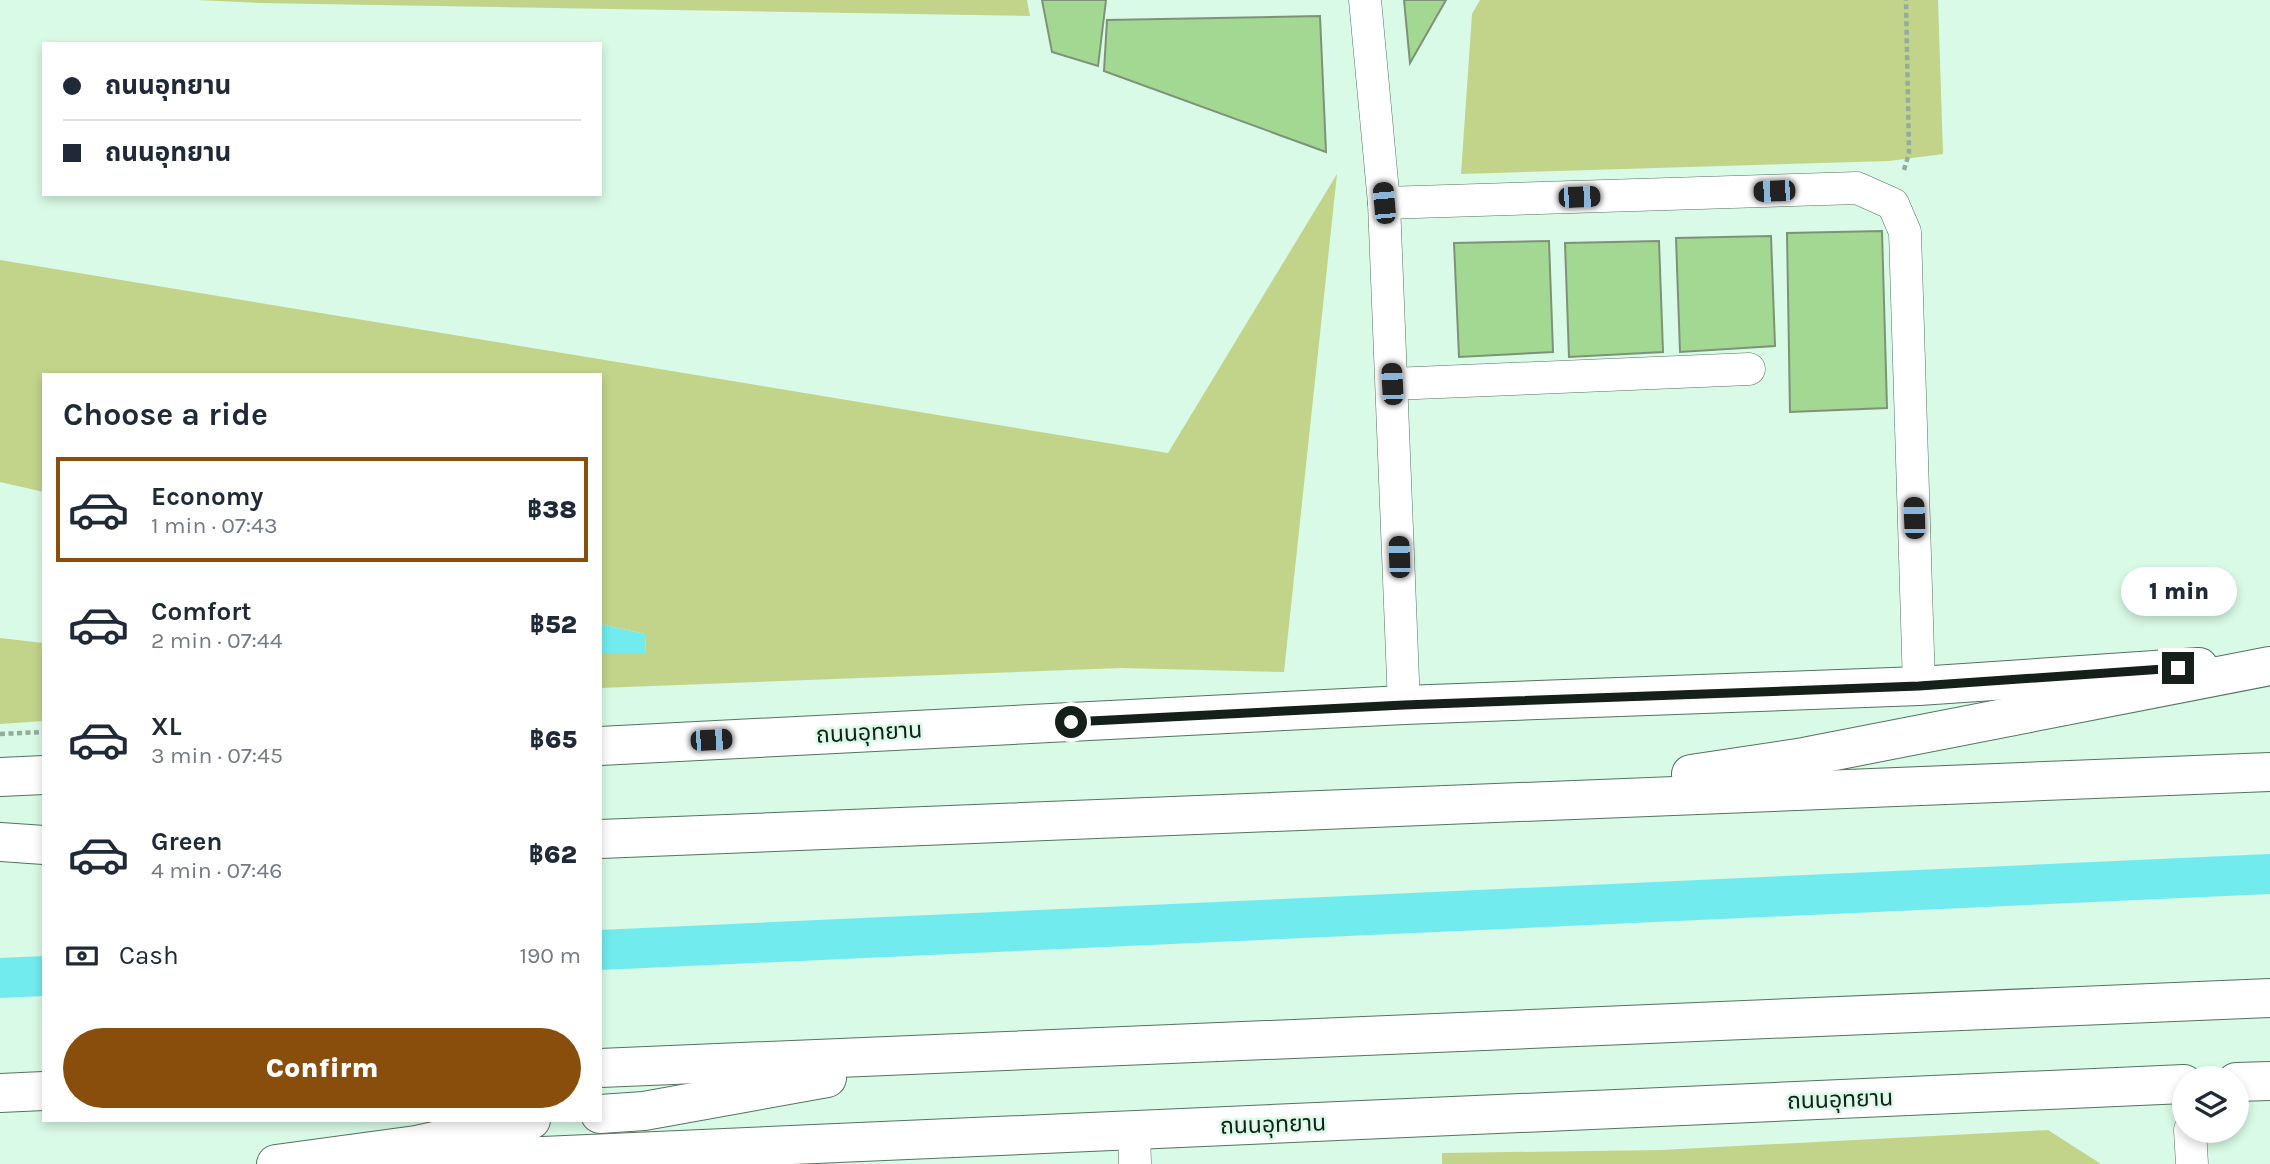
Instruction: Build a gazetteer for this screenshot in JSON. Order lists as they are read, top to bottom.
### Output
{
  "streets": {
    "main road": ["ถนนอุทยาน"]
  },
  "page": {
    "banner": ["ถนนอุทยาน", "ถนนอุทยาน"],
    "heading": "Choose a ride",
    "list": [
      {
        "name": "Economy",
        "note": "1 min · 07:43",
        "value": "฿38"
      },
      {
        "name": "Comfort",
        "note": "2 min · 07:44",
        "value": "฿52"
      },
      {
        "name": "XL",
        "note": "3 min · 07:45",
        "value": "฿65"
      },
      {
        "name": "Green",
        "note": "4 min · 07:46",
        "value": "฿62"
      }
    ],
    "bubble": "1 min",
    "pay": ["Cash", "190 m"],
    "buttons": "Confirm"
  }
}
